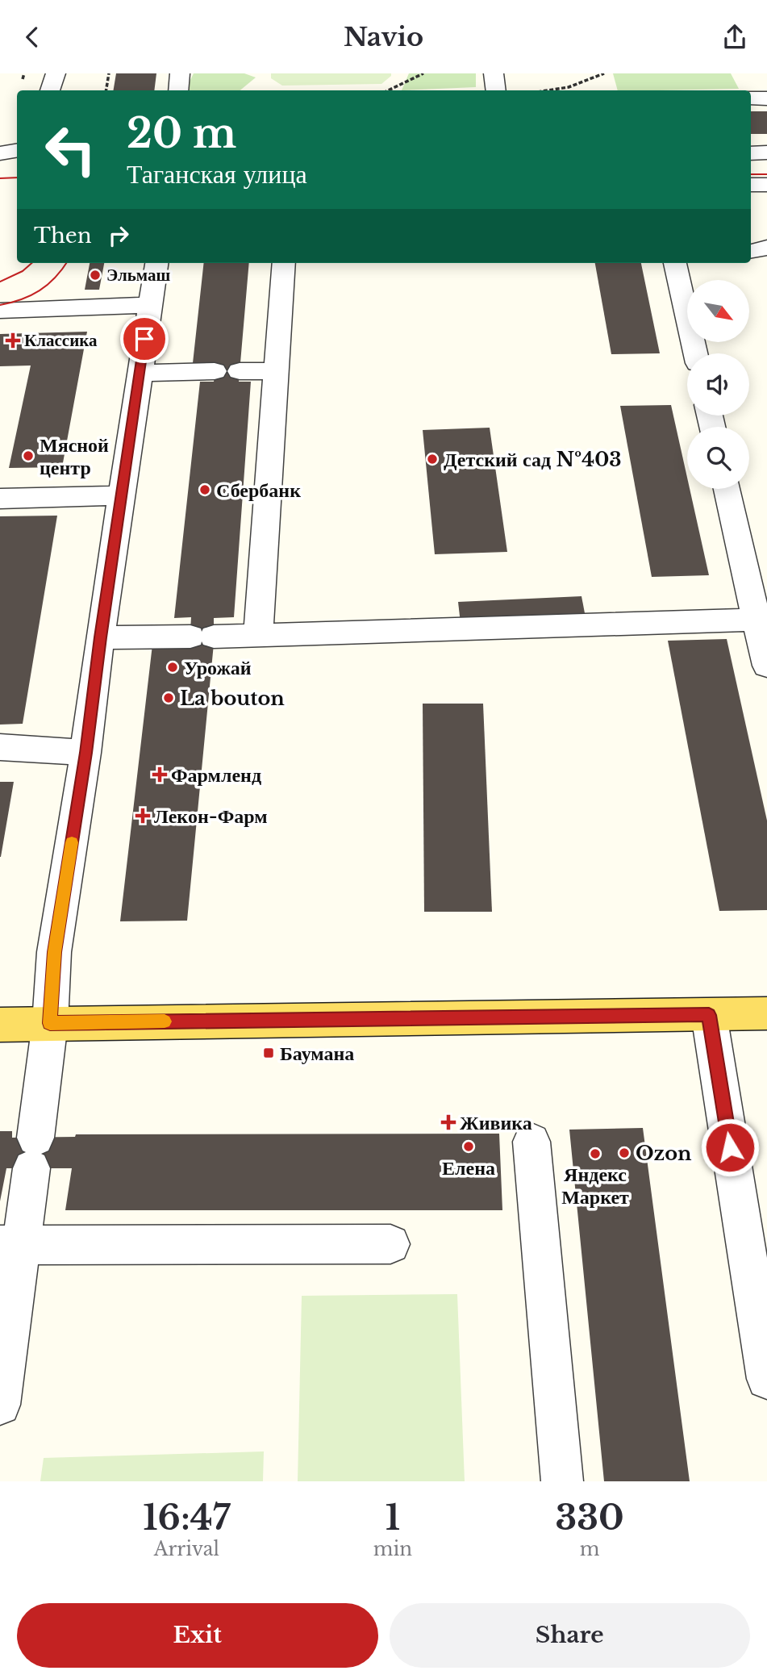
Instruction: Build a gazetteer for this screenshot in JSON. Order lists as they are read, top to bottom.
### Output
{
  "places": {
    "other": [
      "Эльмаш",
      "Мясной центр",
      "Детский сад №403",
      "Сбербанк",
      "Урожай",
      "La bouton",
      "Елена",
      "Ozon",
      "Яндекс Маркет"
    ],
    "health": [
      "Классика",
      "Фармленд",
      "Лекон-Фарм",
      "Живика"
    ],
    "transit": ["Баумана"]
  },
  "north": "bottom right",
  "page": {
    "header": "Navio",
    "turn": ["20 m", "Таганская улица"],
    "then": "Then",
    "eta": [
      "16:47",
      "Arrival",
      "1",
      "min",
      "330",
      "m"
    ],
    "buttons": ["Exit", "Share"]
  }
}
